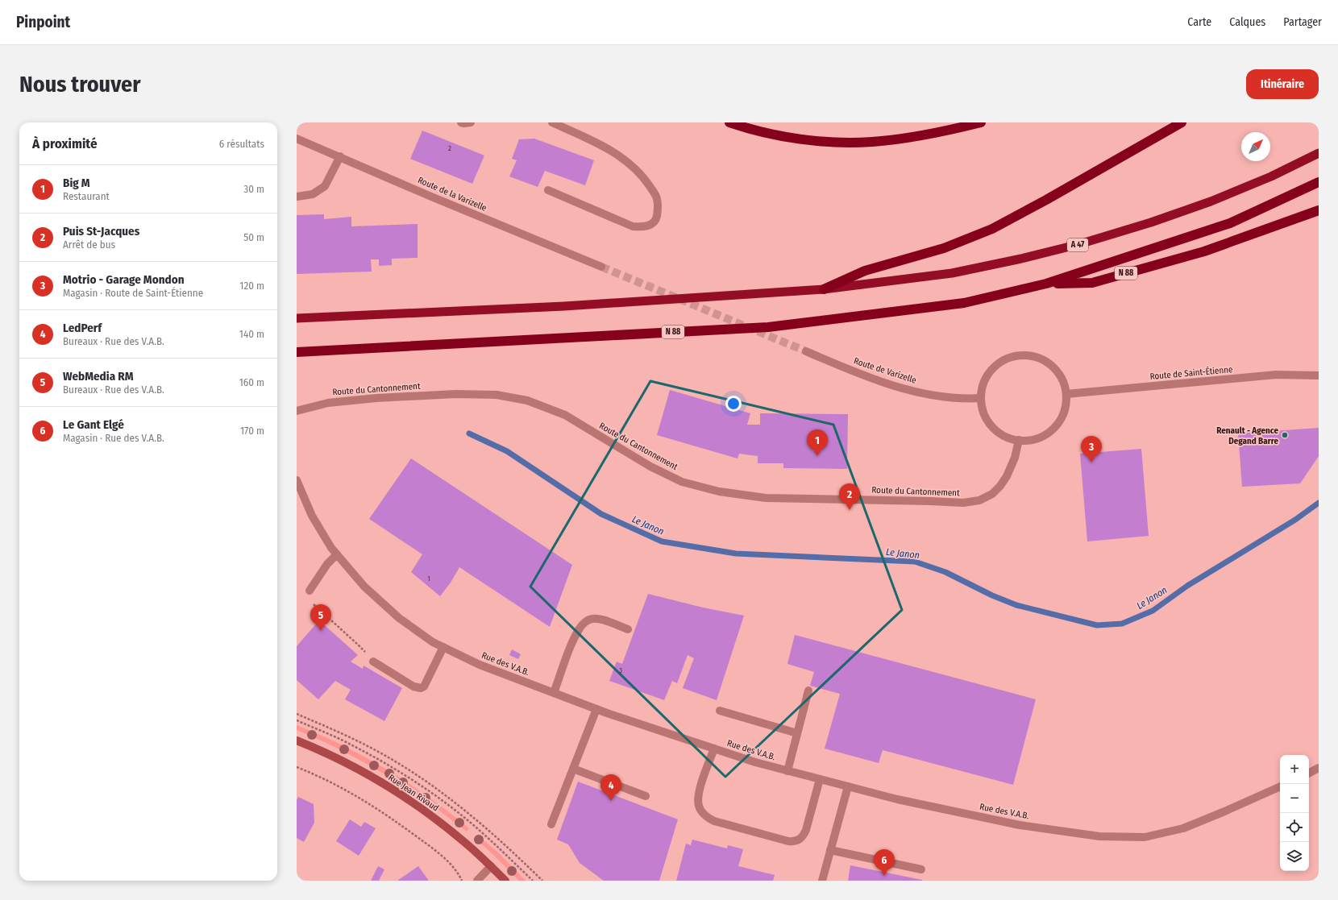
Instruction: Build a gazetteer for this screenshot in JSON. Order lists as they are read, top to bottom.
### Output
{
  "streets": {
    "highway": ["A 47", "N 88"],
    "main road": ["Rue Jean Rivaud"],
    "street": [
      "Route de la Varizelle",
      "Route de Varizelle",
      "Route de Saint-Étienne",
      "Route du Cantonnement",
      "Rue des V.A.B."
    ]
  },
  "crossings": [
    ["Route de Varizelle", "Route de Saint-Étienne"],
    ["Route de Varizelle", "Route du Cantonnement"],
    ["Route de Saint-Étienne", "Route du Cantonnement"]
  ],
  "water": ["Le Janon"],
  "places": ["Renault - Agence Degand Barre"],
  "house_numbers": ["2", "1", "3"],
  "north": "top right",
  "page": {
    "header": "Pinpoint",
    "nav": ["Carte", "Calques", "Partager"],
    "buttons": "Itinéraire",
    "title": "Nous trouver",
    "heading": ["À proximité", "6 résultats"],
    "list": [
      {
        "mark": "1",
        "name": "Big M",
        "note": "Restaurant",
        "value": "30 m"
      },
      {
        "mark": "2",
        "name": "Puis St-Jacques",
        "note": "Arrêt de bus",
        "value": "50 m"
      },
      {
        "mark": "3",
        "name": "Motrio - Garage Mondon",
        "note": "Magasin · Route de Saint-Étienne",
        "value": "120 m"
      },
      {
        "mark": "4",
        "name": "LedPerf",
        "note": "Bureaux · Rue des V.A.B.",
        "value": "140 m"
      },
      {
        "mark": "5",
        "name": "WebMedia RM",
        "note": "Bureaux · Rue des V.A.B.",
        "value": "160 m"
      },
      {
        "mark": "6",
        "name": "Le Gant Elgé",
        "note": "Magasin · Rue des V.A.B.",
        "value": "170 m"
      }
    ],
    "pins": [
      "1",
      "3",
      "2",
      "5",
      "4",
      "6"
    ],
    "map_buttons": ["+", "−"]
  }
}
